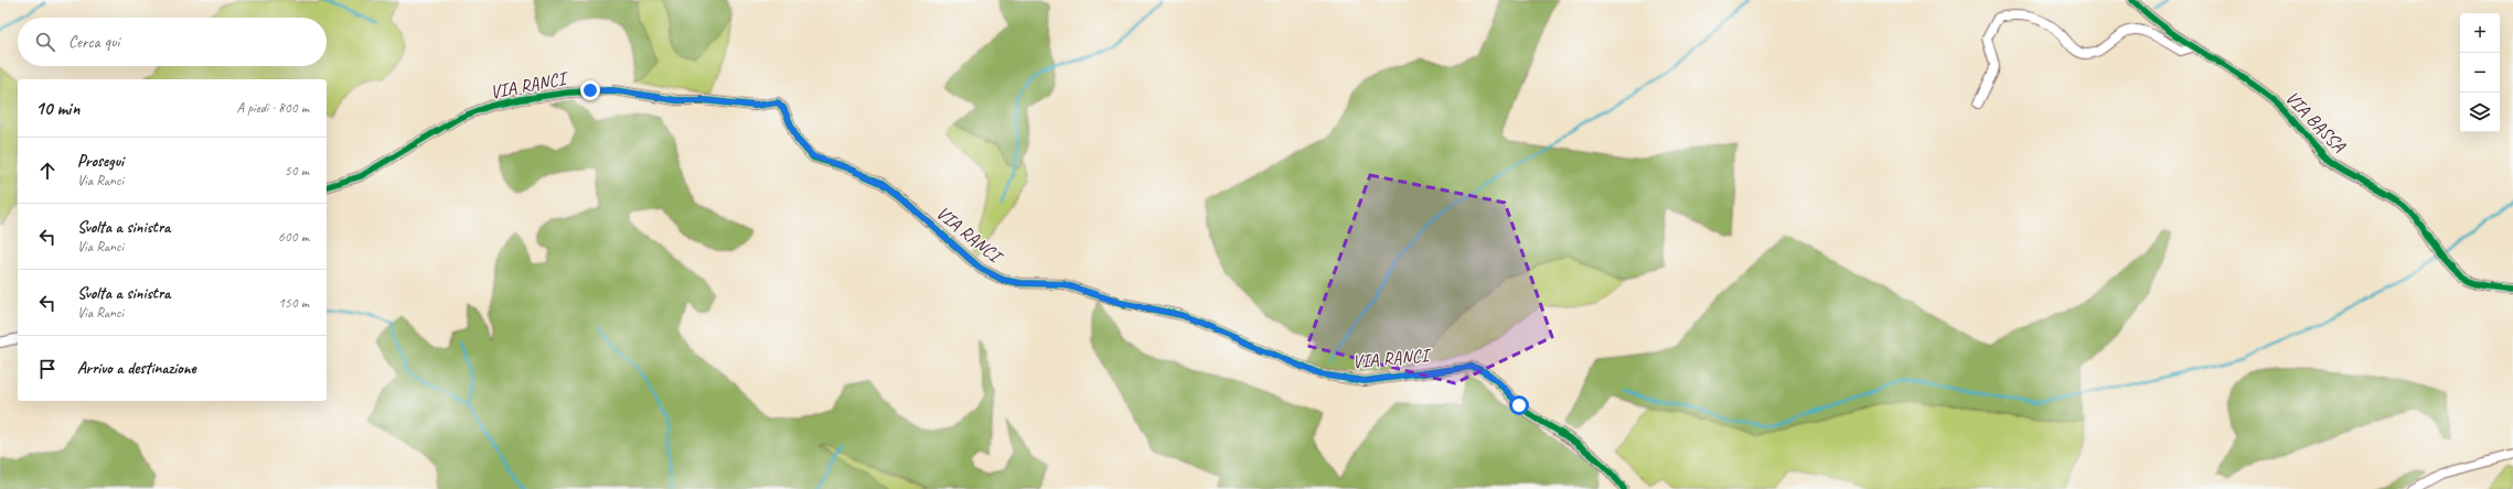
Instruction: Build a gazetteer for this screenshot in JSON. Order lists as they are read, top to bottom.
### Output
{
  "streets": {
    "street": ["VIA RANCI", "VIA BASSA"]
  },
  "page": {
    "map_buttons": ["+", "−"],
    "search": "Cerca qui",
    "heading": ["10 min", "A piedi · 800 m"],
    "list": [
      ["Prosegui", "Via Ranci", "50 m"],
      ["Svolta a sinistra", "Via Ranci", "600 m"],
      ["Svolta a sinistra", "Via Ranci", "150 m"],
      "Arrivo a destinazione"
    ]
  }
}
